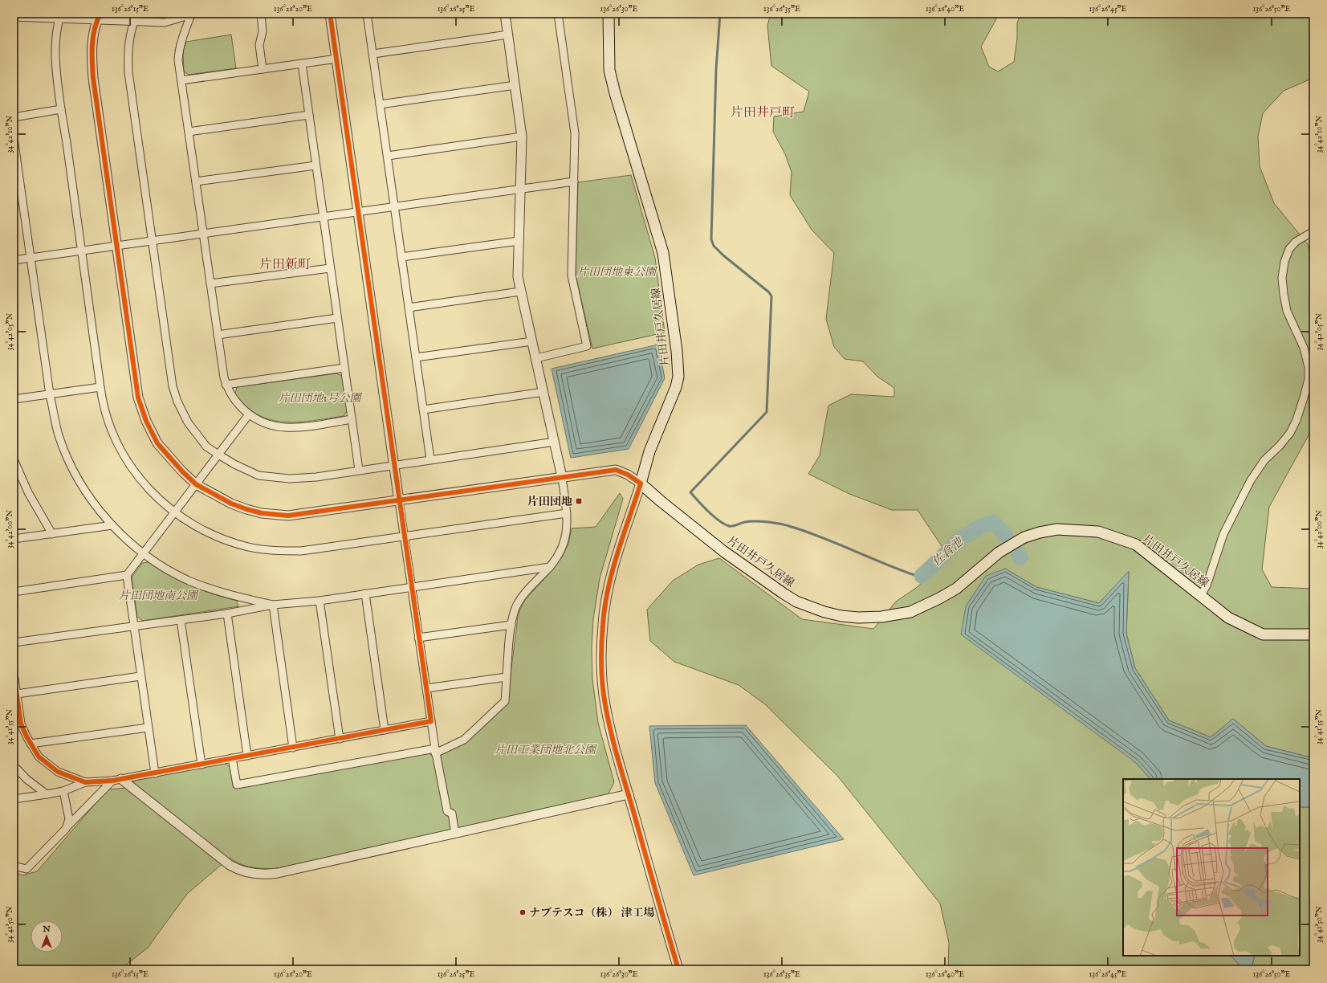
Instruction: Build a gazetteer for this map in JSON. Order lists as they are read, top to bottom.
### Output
{
  "streets": {
    "main road": ["片田井戸久居線"]
  },
  "districts": ["片田井戸町", "片田新町"],
  "water": ["佐倉池"],
  "parks": [
    "片田団地東公園",
    "片田団地1号公園",
    "片田団地南公園",
    "片田工業団地北公園"
  ],
  "places": {
    "transit": ["片田団地"],
    "other": ["ナブテスコ（株） 津工場"]
  },
  "north": "top",
  "coordinates": [
    "136°26'15\"E",
    "136°26'20\"E",
    "136°26'25\"E",
    "136°26'30\"E",
    "136°26'35\"E",
    "136°26'40\"E",
    "136°26'45\"E",
    "136°26'50\"E",
    "34°42'10\"N",
    "34°42'05\"N",
    "34°42'00\"N",
    "34°41'55\"N",
    "34°41'50\"N"
  ]
}
